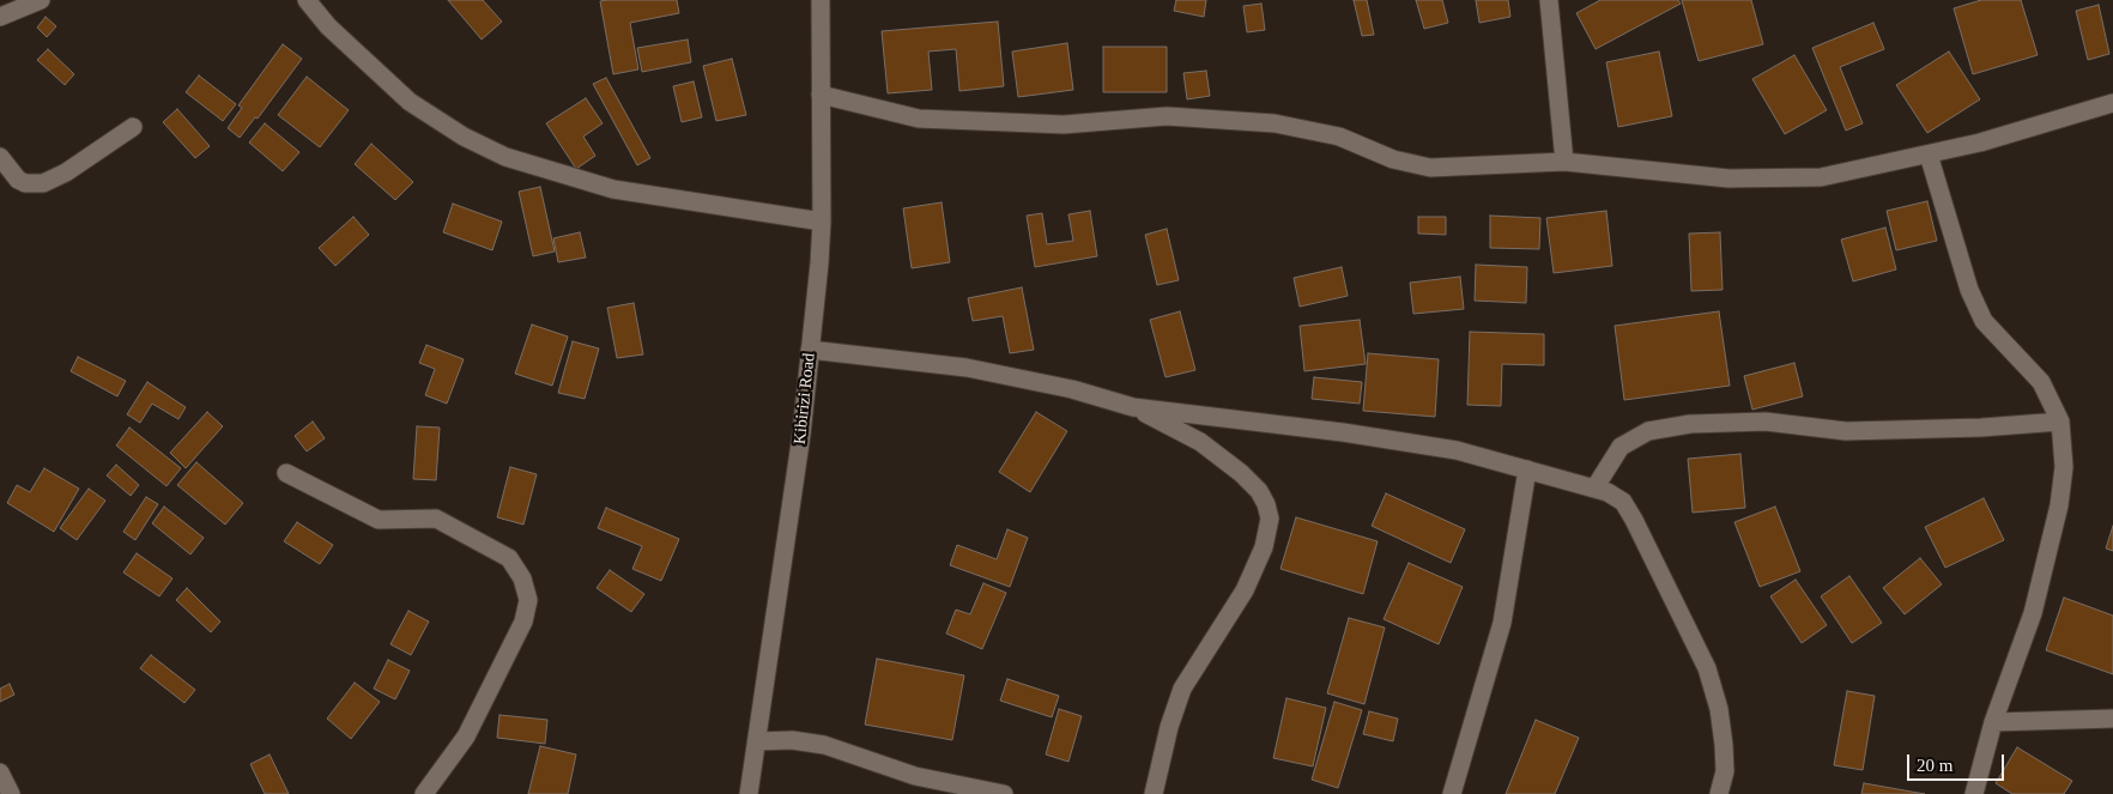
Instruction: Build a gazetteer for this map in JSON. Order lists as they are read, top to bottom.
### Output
{
  "streets": {
    "street": ["Kibirizi Road"]
  },
  "scale_bar": "20 m"
}
